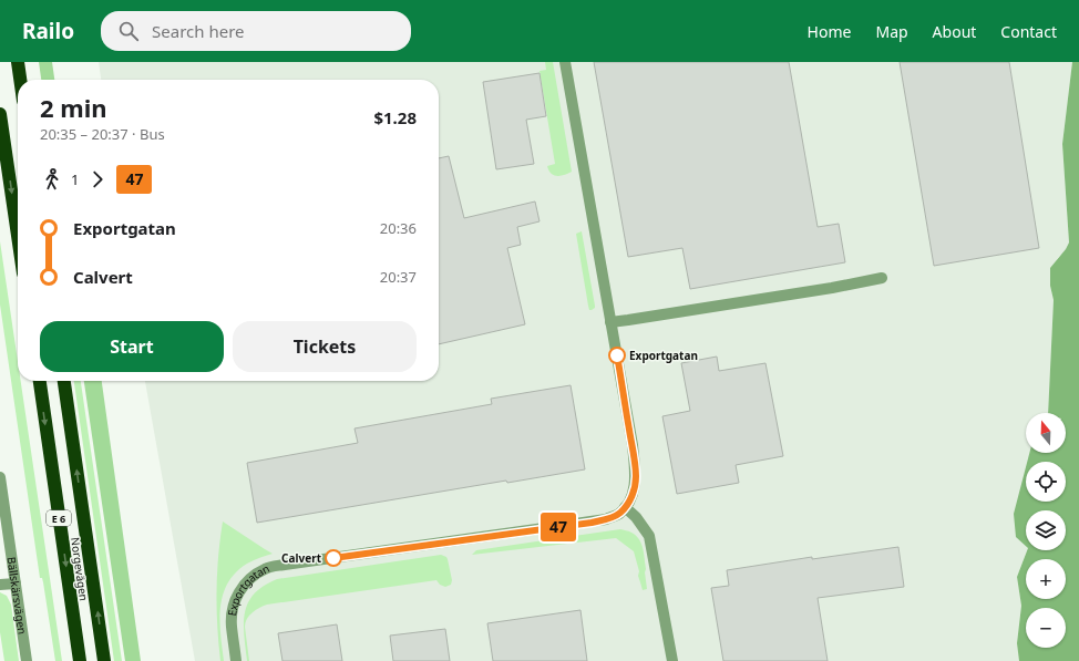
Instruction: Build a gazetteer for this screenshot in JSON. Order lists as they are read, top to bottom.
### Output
{
  "streets": {
    "highway": ["E 6", "Norgevägen"],
    "street": ["Exportgatan", "Bällskärsvägen"]
  },
  "places": ["Exportgatan", "Calvert"],
  "lines": ["bus line 47"],
  "north": "top",
  "page": {
    "header": "Railo",
    "search": "Search here",
    "nav": [
      "Home",
      "Map",
      "About",
      "Contact"
    ],
    "on_map": "47",
    "heading": ["2 min", "20:35 – 20:37 · Bus", "$1.28"],
    "legs": ["1", "47"],
    "list": [
      {
        "name": "Exportgatan",
        "value": "20:36"
      },
      {
        "name": "Calvert",
        "value": "20:37"
      }
    ],
    "buttons": ["Start", "Tickets"],
    "map_buttons": ["+", "−"]
  }
}
